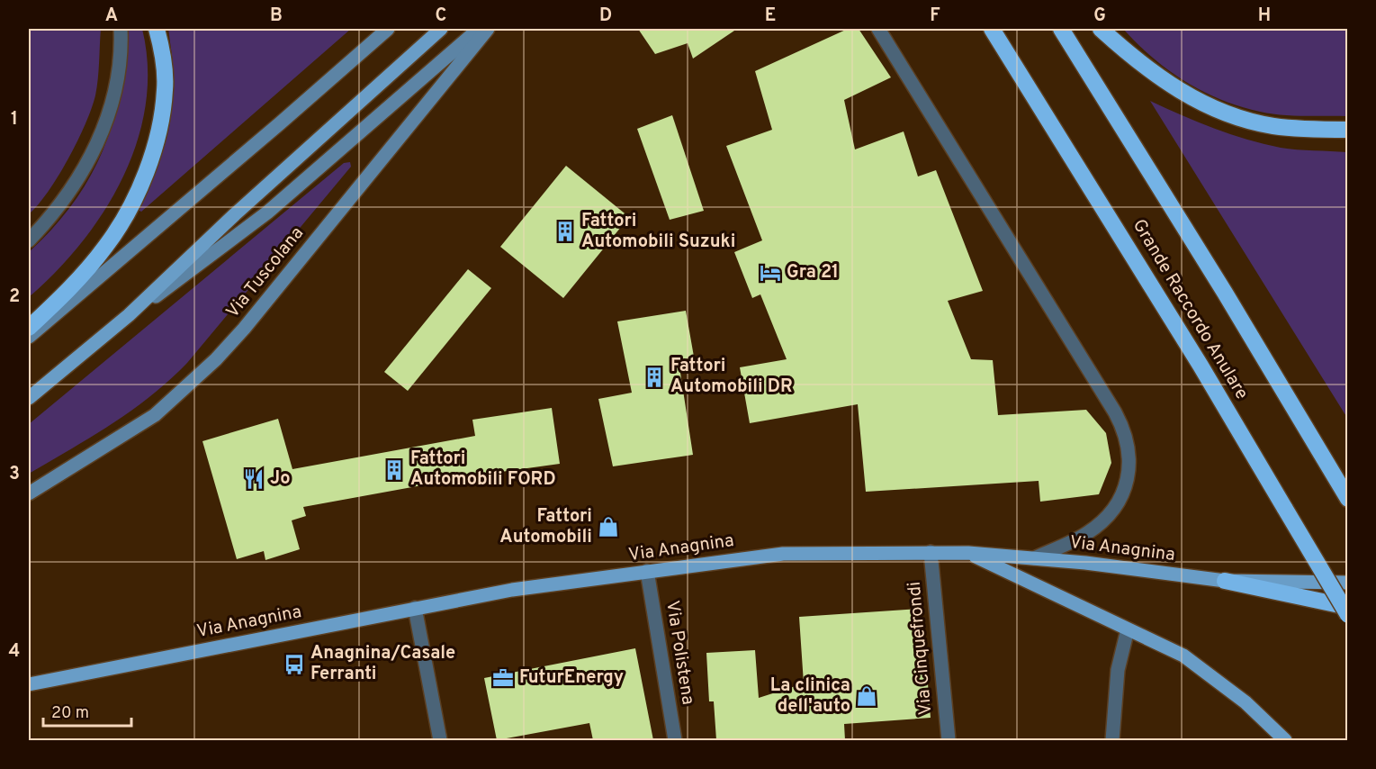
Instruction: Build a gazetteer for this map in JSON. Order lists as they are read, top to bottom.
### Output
{
  "streets": {
    "highway": ["Grande Raccordo Anulare"],
    "main road": ["Via Tuscolana", "Via Anagnina"],
    "street": ["Via Cinquefrondi", "Via Polistena"]
  },
  "crossings": [
    ["Via Anagnina", "Via Cinquefrondi"],
    ["Via Anagnina", "Via Polistena"]
  ],
  "places": {
    "building": ["Fattori Automobili Suzuki", "Fattori Automobili DR", "Fattori Automobili FORD"],
    "hotel": ["Gra 21"],
    "restaurant": ["Jo"],
    "shop": ["Fattori Automobili", "La clinica dell'auto"],
    "bus stop": ["Anagnina/Casale Ferranti"],
    "office": ["FuturEnergy"]
  },
  "scale_bar": "20 m",
  "grid": {
    "columns": [
      "A",
      "B",
      "C",
      "D",
      "E",
      "F",
      "G",
      "H"
    ],
    "rows": [
      "1",
      "2",
      "3",
      "4"
    ]
  }
}
